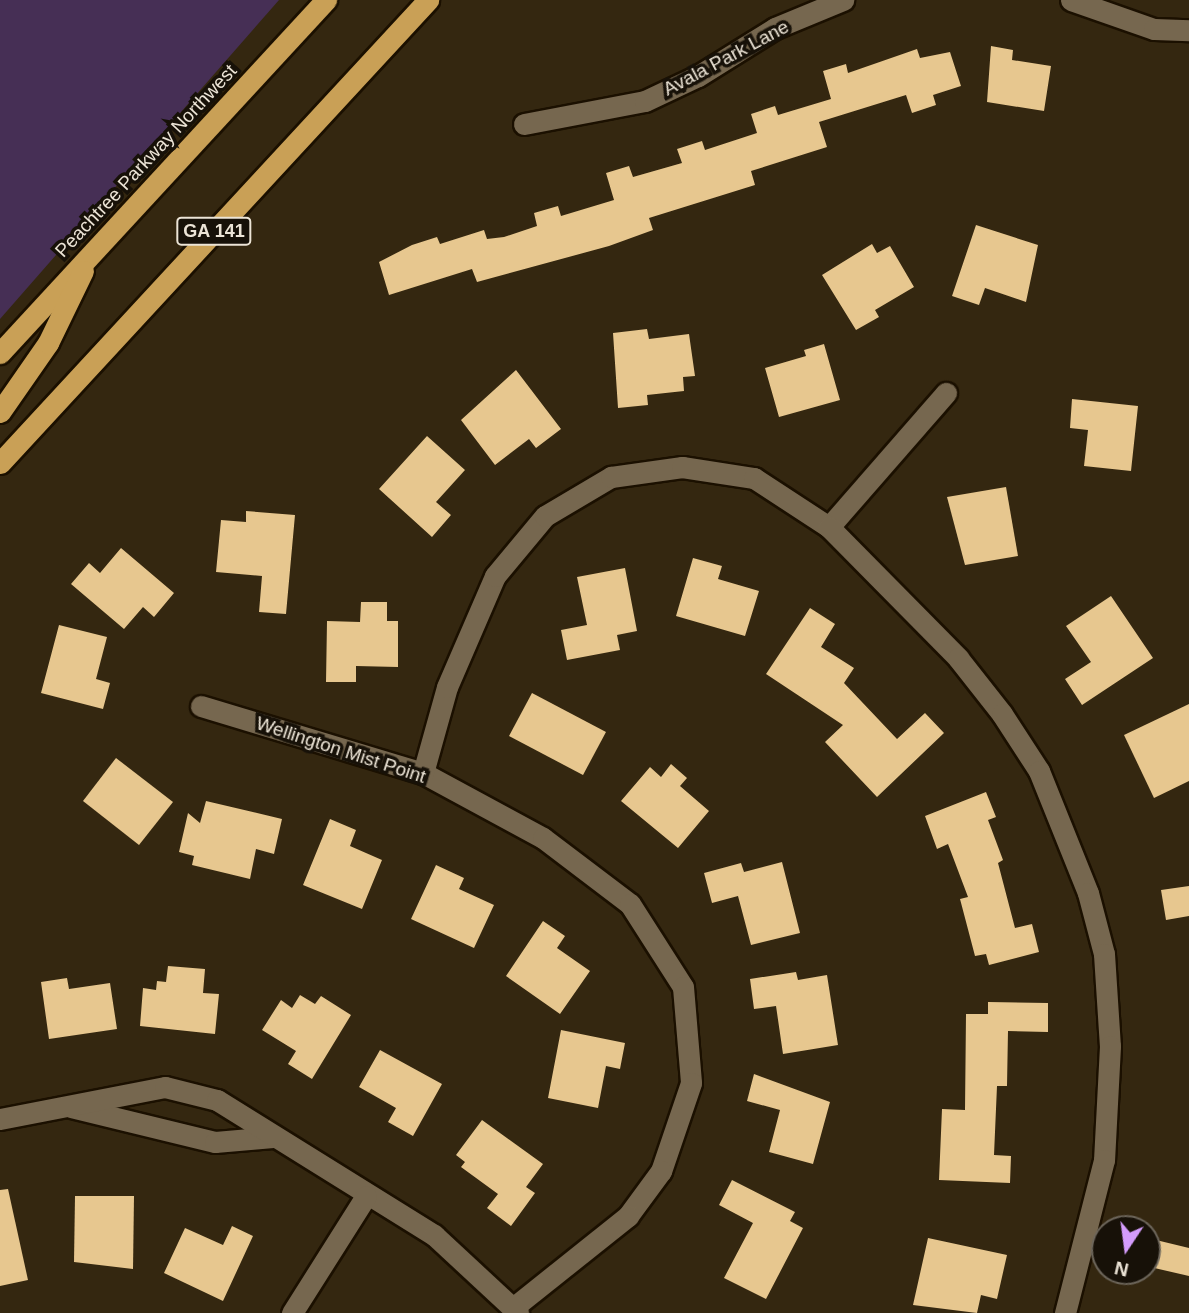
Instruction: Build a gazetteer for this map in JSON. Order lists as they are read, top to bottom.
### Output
{
  "streets": {
    "highway": ["Peachtree Parkway Northwest", "GA 141"],
    "street": ["Avala Park Lane", "Wellington Mist Point"]
  },
  "north": "bottom"
}
